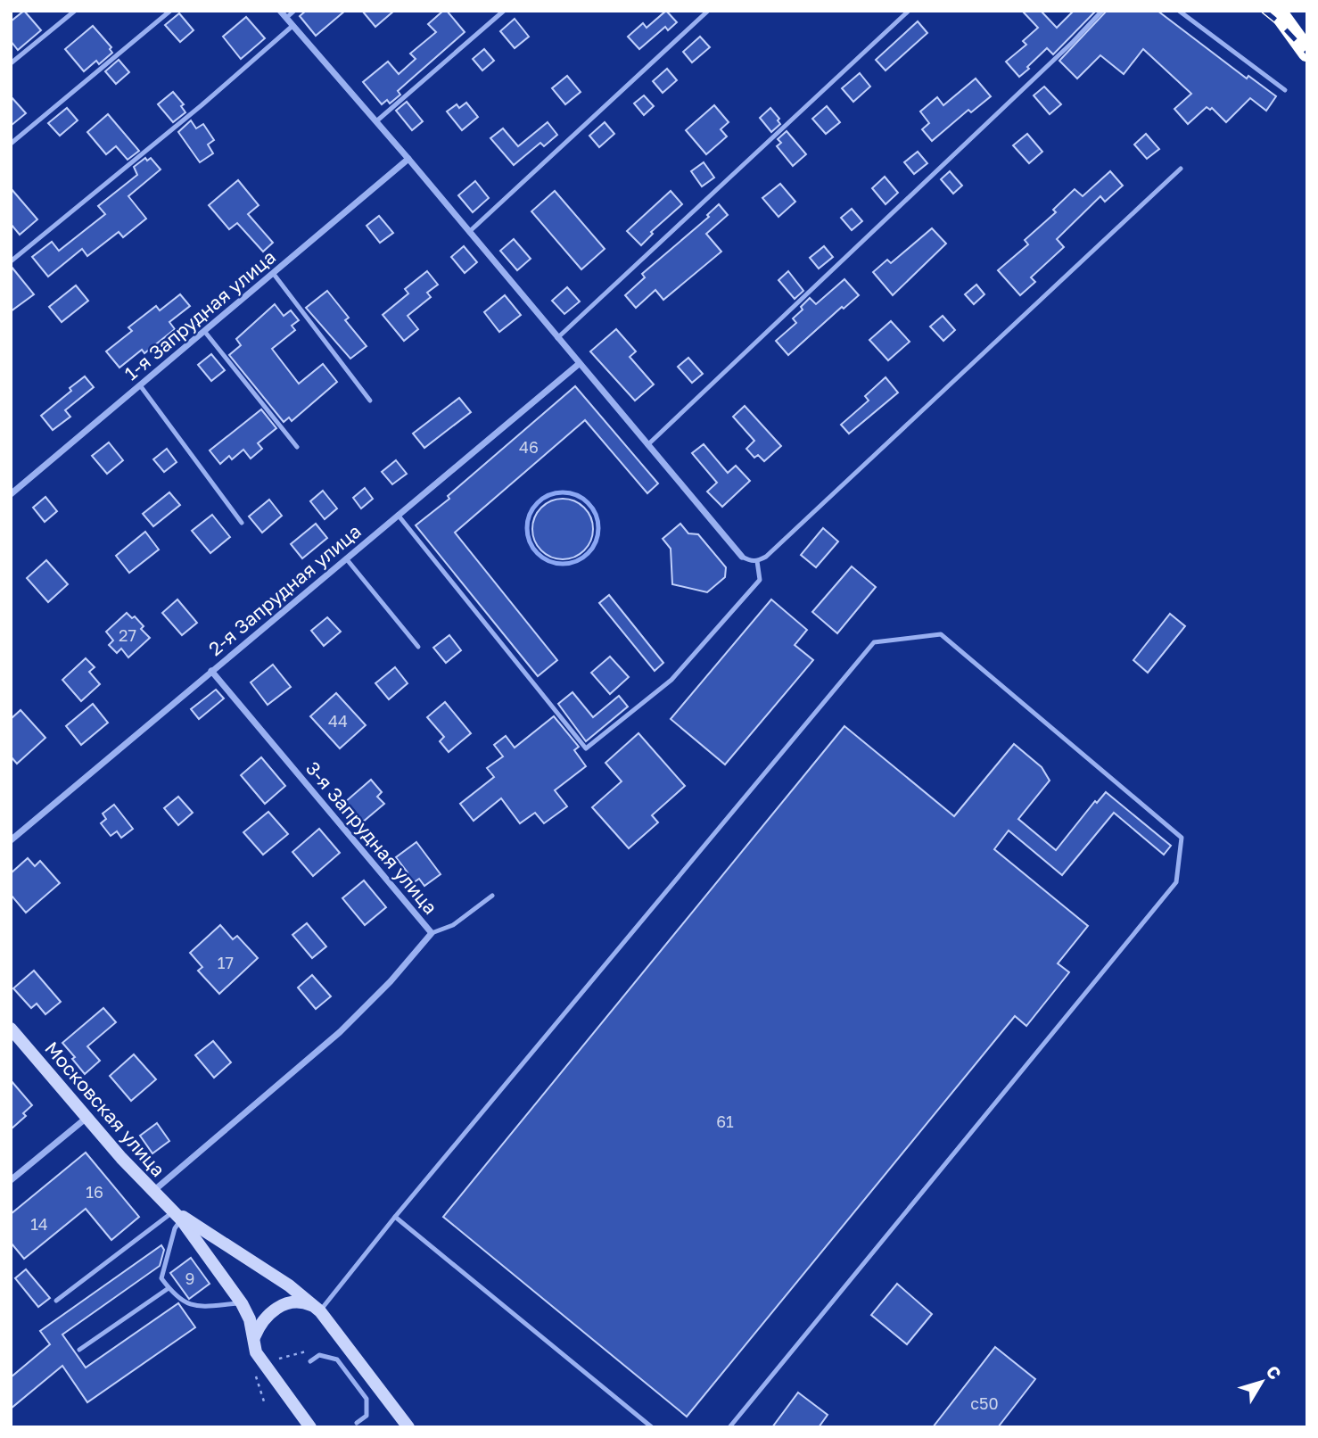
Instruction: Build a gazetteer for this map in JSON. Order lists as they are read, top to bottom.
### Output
{
  "streets": {
    "street": [
      "1-я Запрудная улица",
      "2-я Запрудная улица",
      "3-я Запрудная улица",
      "Московская улица"
    ]
  },
  "crossings": [
    ["2-я Запрудная улица", "3-я Запрудная улица"],
    ["3-я Запрудная улица", "Московская улица"]
  ],
  "house_numbers": [
    "46",
    "27",
    "44",
    "17",
    "61",
    "16",
    "14",
    "9",
    "с50"
  ],
  "north": "top right"
}
